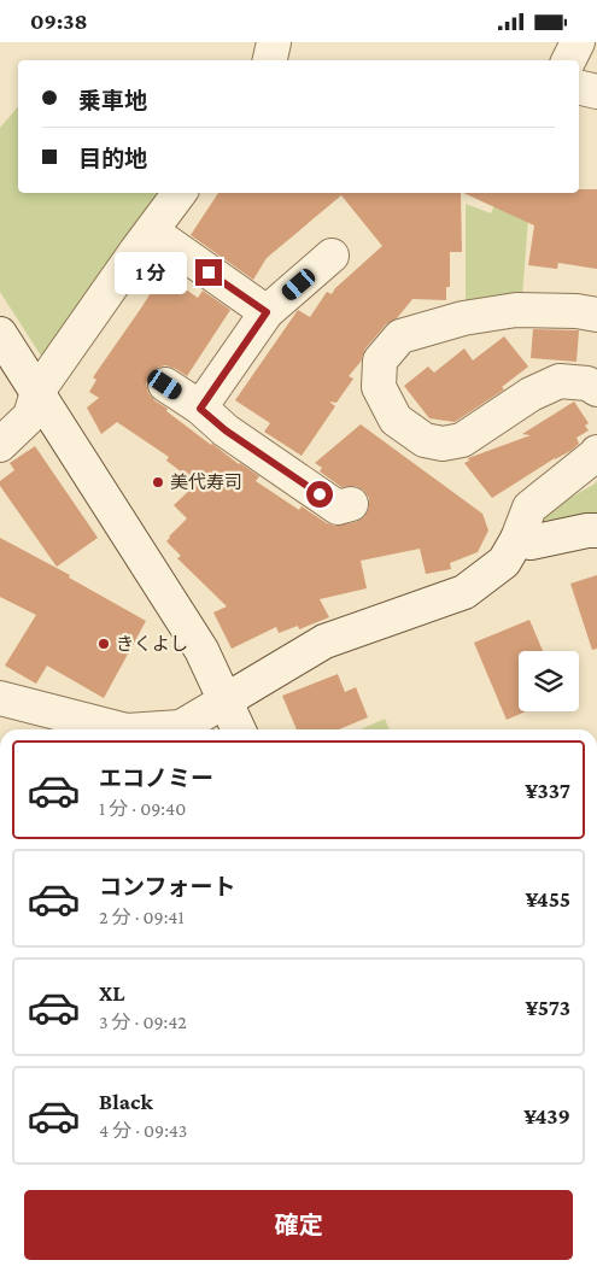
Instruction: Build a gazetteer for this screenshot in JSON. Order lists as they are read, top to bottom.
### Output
{
  "places": ["美代寿司", "きくよし"],
  "page": {
    "status": "09:38",
    "banner": ["乗車地", "目的地"],
    "bubble": "1 分",
    "list": [
      {
        "name": "エコノミー",
        "note": "1 分 · 09:40",
        "value": "¥337"
      },
      {
        "name": "コンフォート",
        "note": "2 分 · 09:41",
        "value": "¥455"
      },
      {
        "name": "XL",
        "note": "3 分 · 09:42",
        "value": "¥573"
      },
      {
        "name": "Black",
        "note": "4 分 · 09:43",
        "value": "¥439"
      }
    ],
    "buttons": "確定"
  }
}
